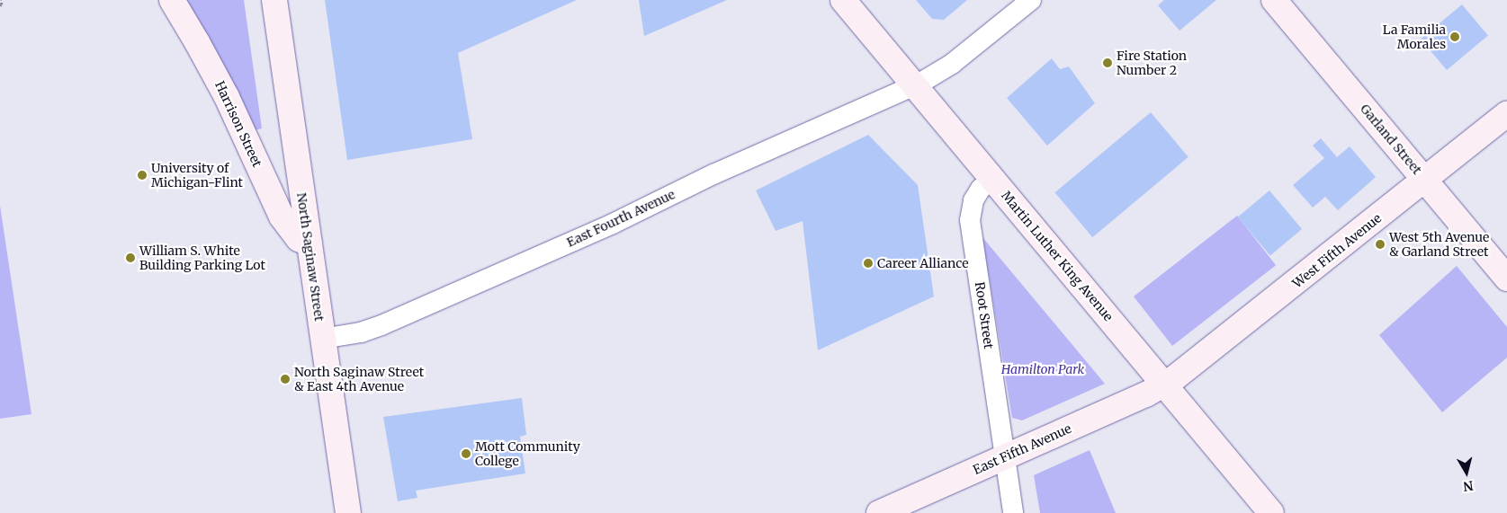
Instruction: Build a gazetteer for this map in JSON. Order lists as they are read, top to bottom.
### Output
{
  "streets": {
    "main road": [
      "Harrison Street",
      "Garland Street",
      "West Fifth Avenue",
      "Martin Luther King Avenue",
      "North Saginaw Street",
      "East Fifth Avenue"
    ],
    "street": ["East Fourth Avenue", "Root Street"]
  },
  "crossings": [
    ["Harrison Street", "North Saginaw Street"],
    ["Garland Street", "West Fifth Avenue"],
    ["East Fourth Avenue", "Martin Luther King Avenue"],
    ["East Fourth Avenue", "North Saginaw Street"],
    ["West Fifth Avenue", "Martin Luther King Avenue"],
    ["West Fifth Avenue", "East Fifth Avenue"],
    ["Martin Luther King Avenue", "Root Street"],
    ["Martin Luther King Avenue", "East Fifth Avenue"],
    ["Root Street", "East Fifth Avenue"]
  ],
  "parks": ["Hamilton Park"],
  "places": [
    "La Familia Morales",
    "Fire Station Number 2",
    "University of Michigan-Flint",
    "West 5th Avenue & Garland Street",
    "William S. White Building Parking Lot",
    "Career Alliance",
    "North Saginaw Street & East 4th Avenue",
    "Mott Community College"
  ],
  "north": "bottom"
}
